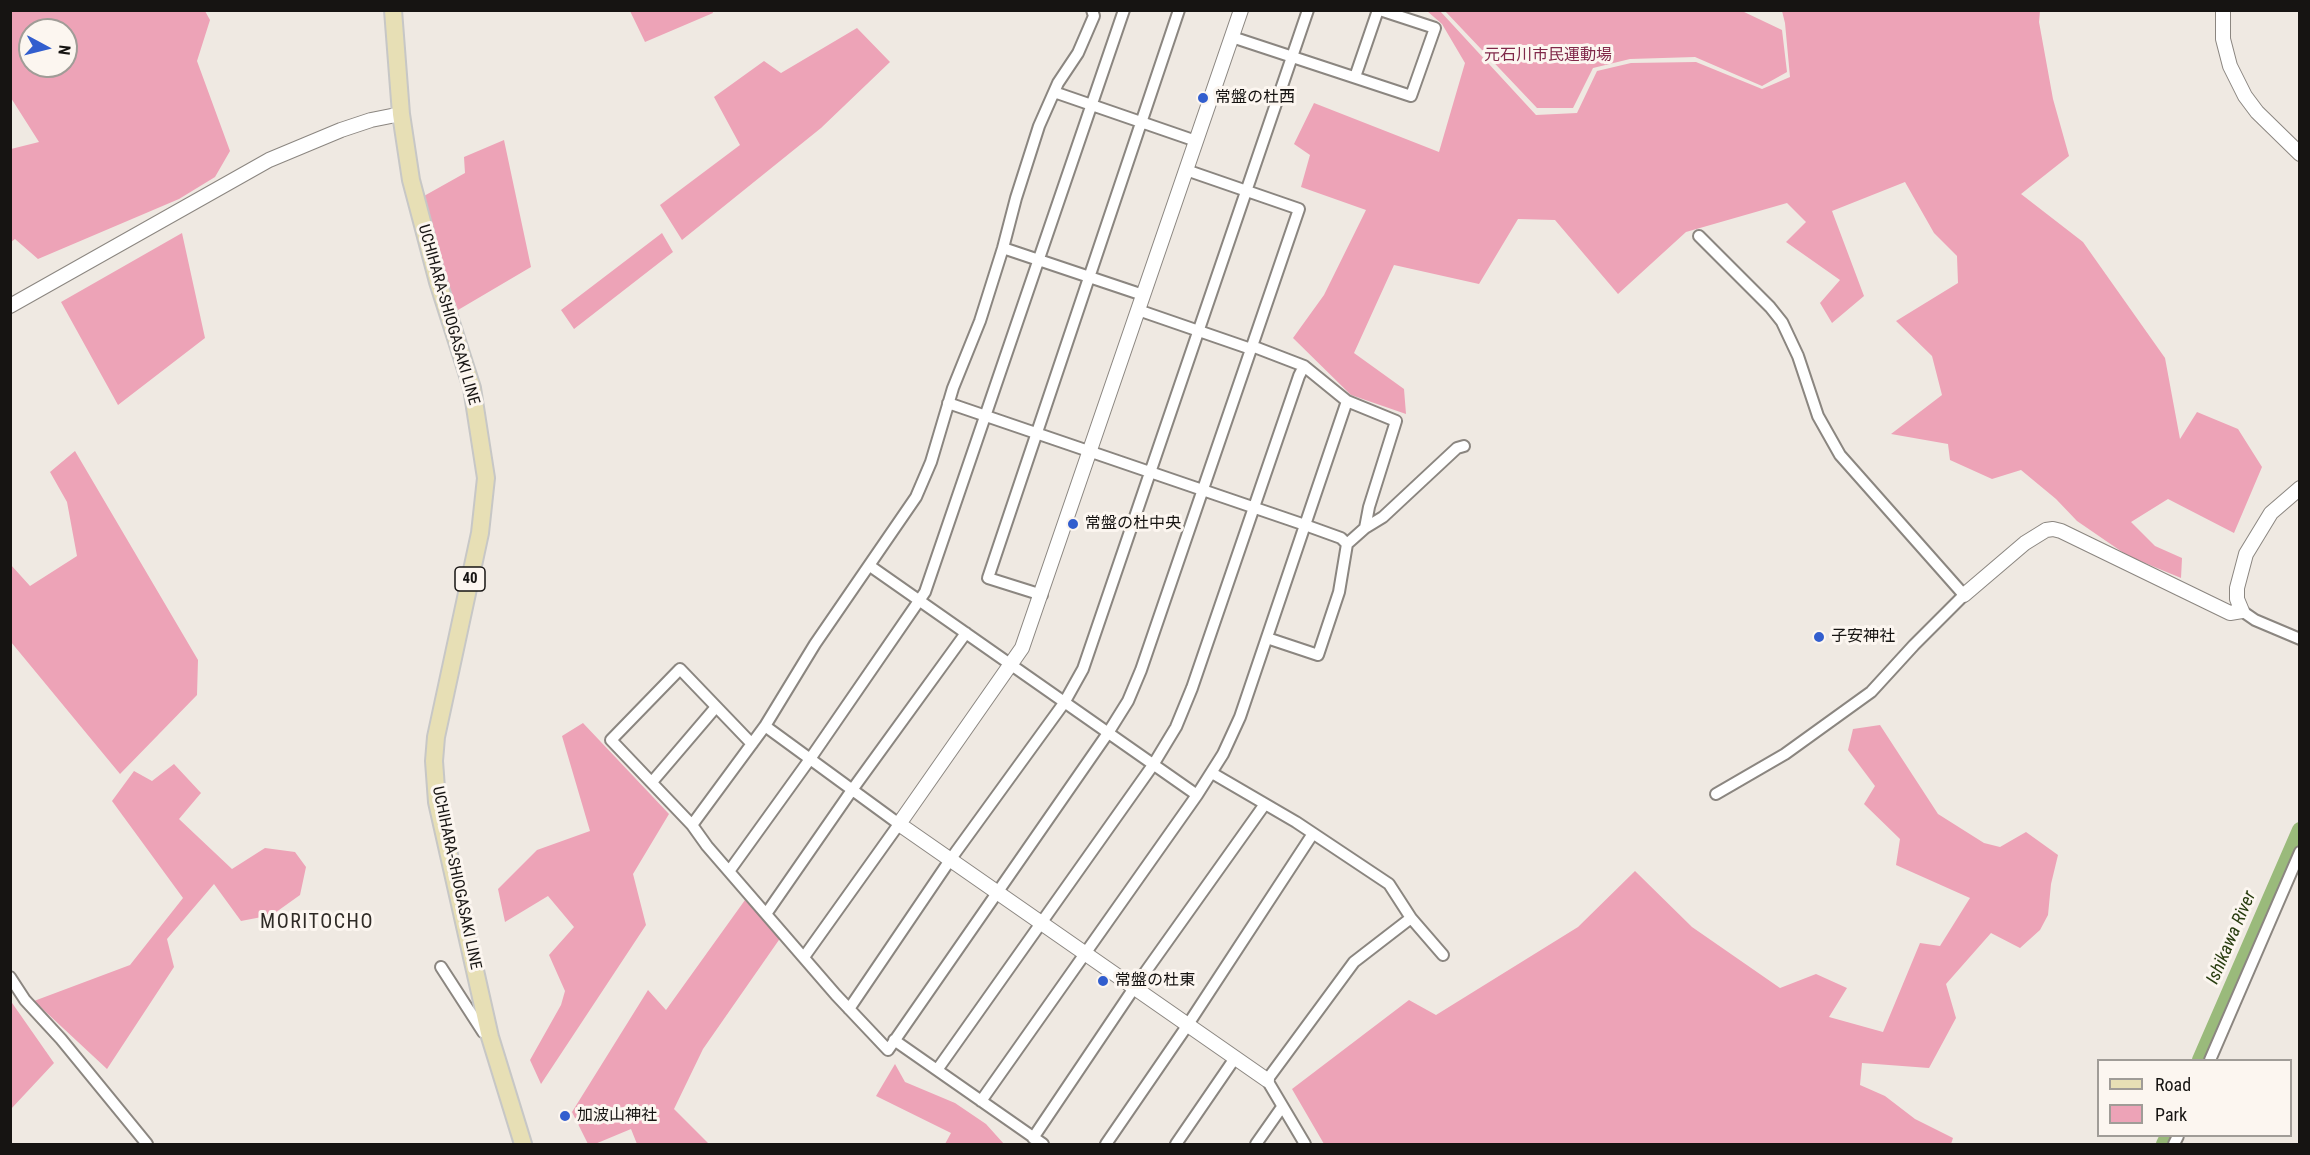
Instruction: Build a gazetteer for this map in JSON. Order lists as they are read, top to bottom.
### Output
{
  "streets": {
    "main road": ["UCHIHARA-SHIOGASAKI LINE", "40"]
  },
  "districts": ["MORITOCHO"],
  "water": ["Ishikawa River"],
  "parks": ["元石川市民運動場"],
  "places": [
    "常盤の杜西",
    "常盤の杜中央",
    "子安神社",
    "常盤の杜東",
    "加波山神社"
  ],
  "legend": ["Road", "Park"],
  "north": "right"
}
